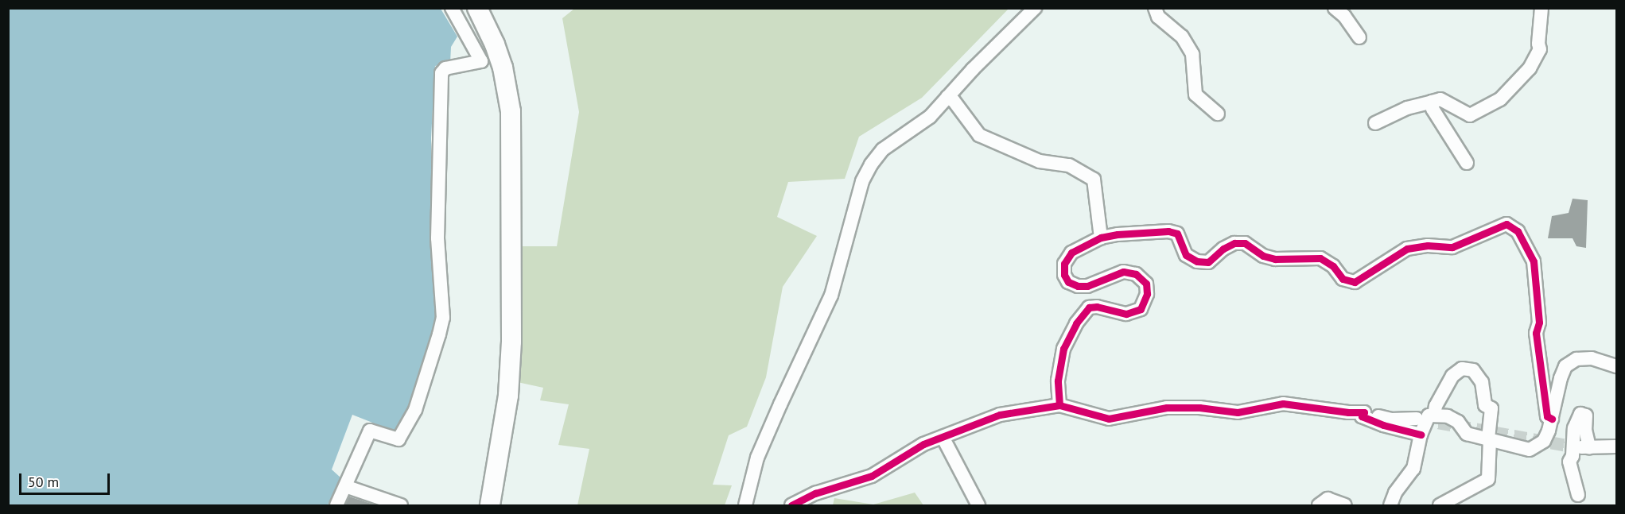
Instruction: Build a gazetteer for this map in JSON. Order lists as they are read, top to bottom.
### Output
{
  "scale_bar": "50 m"
}
